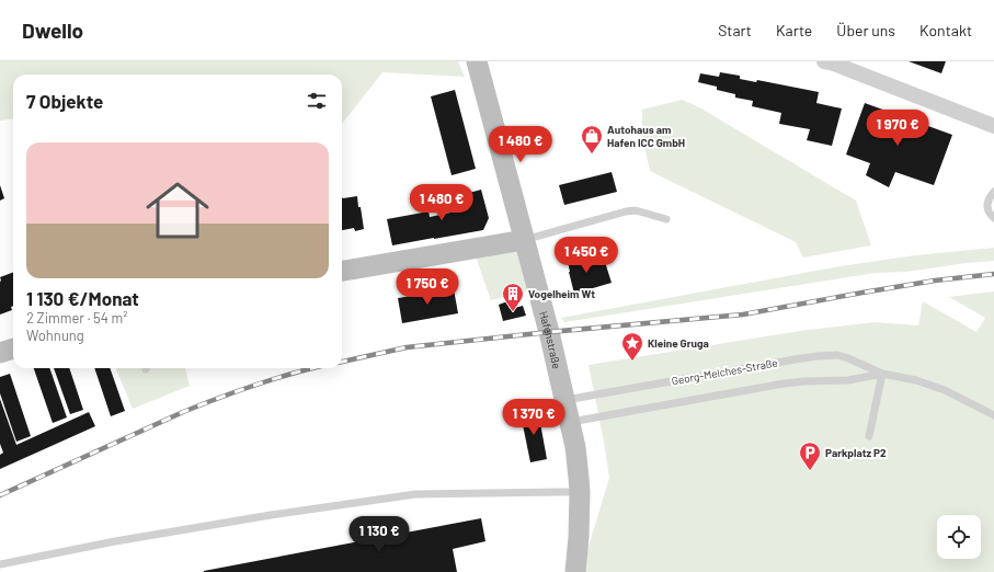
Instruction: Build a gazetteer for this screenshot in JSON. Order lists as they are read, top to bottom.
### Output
{
  "streets": {
    "main road": ["Hafenstraße"],
    "lane": ["Georg-Melches-Straße"]
  },
  "crossings": [
    ["Hafenstraße", "Georg-Melches-Straße"]
  ],
  "places": {
    "shop": ["Autohaus am Hafen ICC GmbH"],
    "building": ["Vogelheim Wt"],
    "place": ["Kleine Gruga"],
    "parking": ["Parkplatz P2"]
  },
  "page": {
    "header": "Dwello",
    "nav": [
      "Start",
      "Karte",
      "Über uns",
      "Kontakt"
    ],
    "heading": "7 Objekte",
    "price": [
      "1 970 €",
      "1 480 €",
      "1 480 €",
      "1 450 €",
      "1 750 €",
      "1 370 €",
      "1 130 €"
    ],
    "list": [
      {
        "name": "1 130 €/Monat",
        "note": "2 Zimmer · 54 m² · Wohnung"
      }
    ]
  }
}
